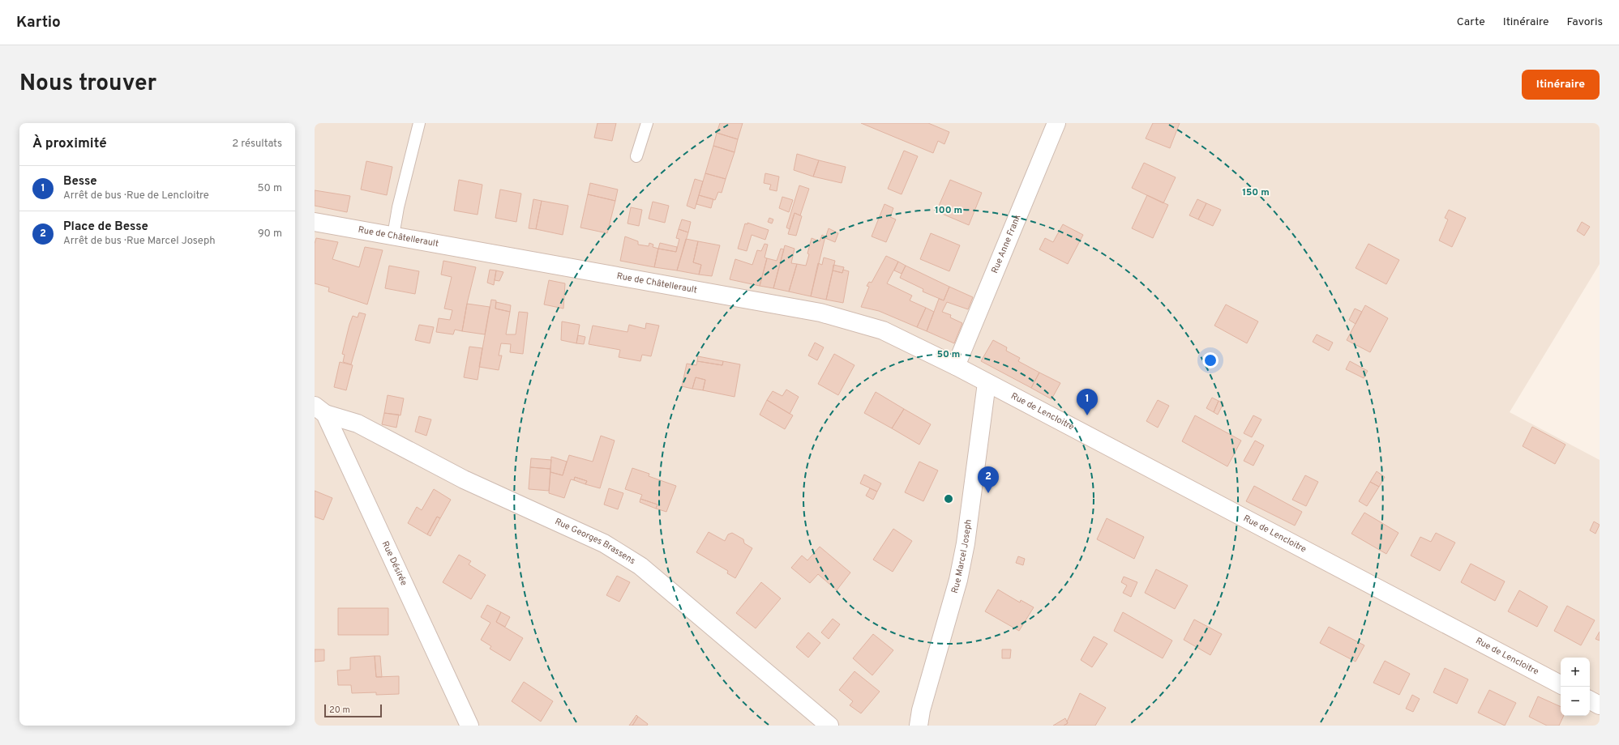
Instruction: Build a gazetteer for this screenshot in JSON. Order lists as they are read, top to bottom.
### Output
{
  "streets": {
    "street": [
      "Rue de Châtellerault",
      "Rue Anne Frank",
      "Rue de Lencloitre",
      "Rue Georges Brassens",
      "Rue Marcel Joseph",
      "Rue Désirée"
    ]
  },
  "crossings": [
    ["Rue de Châtellerault", "Rue Anne Frank"],
    ["Rue de Châtellerault", "Rue de Lencloitre"],
    ["Rue de Châtellerault", "Rue Marcel Joseph"],
    ["Rue de Lencloitre", "Rue Marcel Joseph"],
    ["Rue Georges Brassens", "Rue Désirée"]
  ],
  "scale_bar": "20 m",
  "page": {
    "header": "Kartio",
    "nav": ["Carte", "Itinéraire", "Favoris"],
    "title": "Nous trouver",
    "buttons": "Itinéraire",
    "heading": ["À proximité", "2 résultats"],
    "list": [
      {
        "mark": "1",
        "name": "Besse",
        "note": "Arrêt de bus · Rue de Lencloitre",
        "value": "50 m"
      },
      {
        "mark": "2",
        "name": "Place de Besse",
        "note": "Arrêt de bus · Rue Marcel Joseph",
        "value": "90 m"
      }
    ],
    "pins": ["1", "2"],
    "map_buttons": ["+", "−"],
    "scale": "20 m"
  },
  "rings": ["150 m", "100 m", "50 m"]
}
